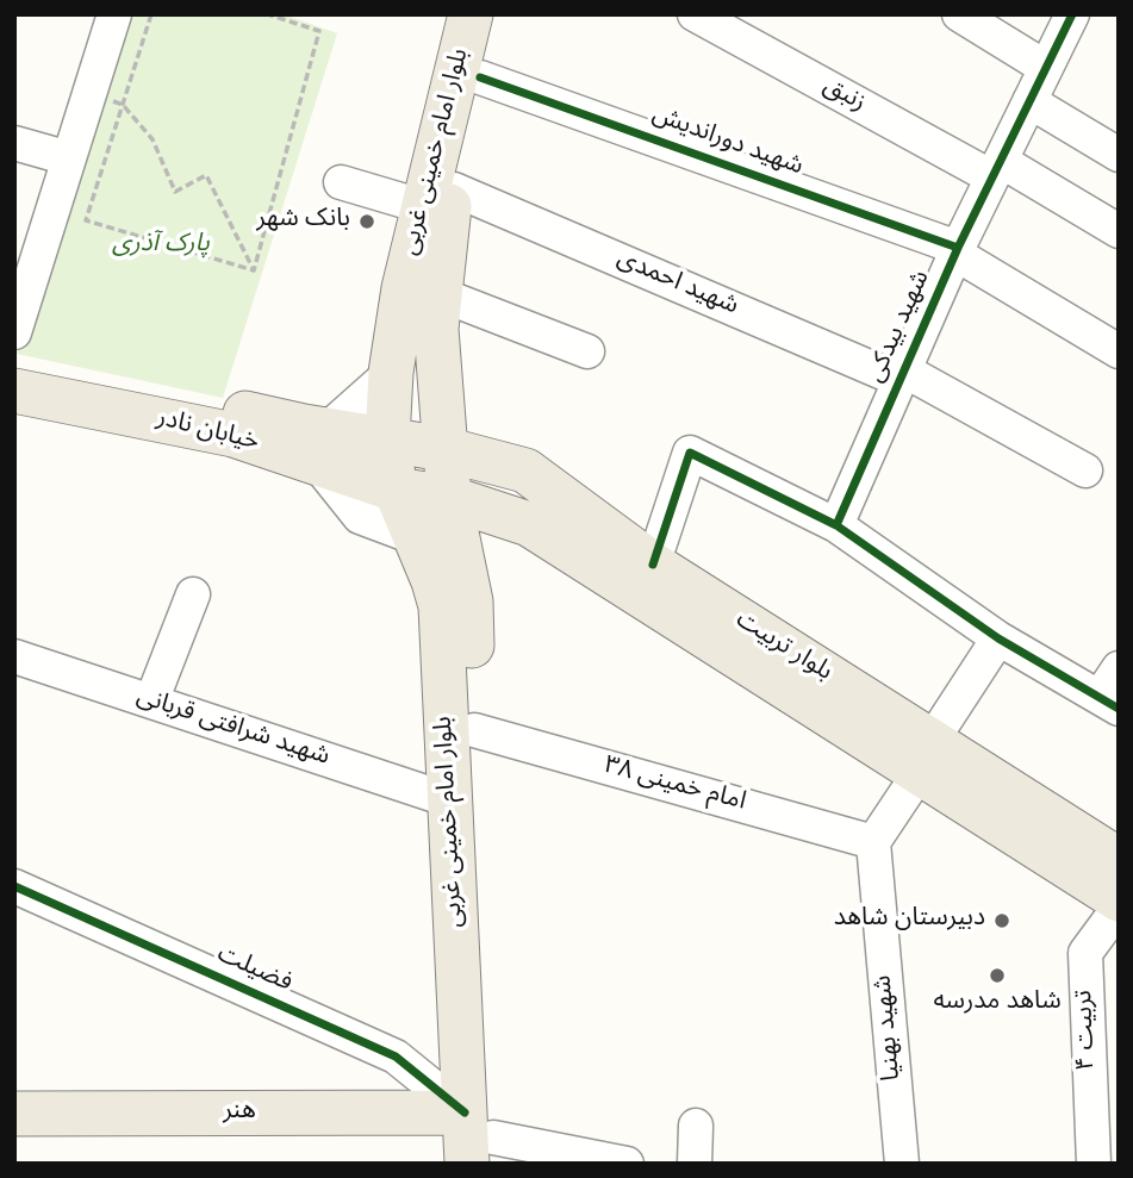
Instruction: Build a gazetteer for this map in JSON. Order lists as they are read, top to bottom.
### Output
{
  "streets": {
    "main road": [
      "بلوار امام خمینی غربی",
      "خیابان نادر",
      "بلوار تربیت",
      "هنر"
    ],
    "street": [
      "زنبق",
      "شهید دوراندیش",
      "شهید احمدی",
      "شهید بیدکی",
      "شهید شرافتی قربانی",
      "۳۸ امام خمینی",
      "فضیلت",
      "شهید بهنیا",
      "۴ تربیت"
    ]
  },
  "crossings": [
    ["زنبق", "شهید بیدکی"],
    ["شهید دوراندیش", "بلوار امام خمینی غربی"],
    ["شهید دوراندیش", "شهید بیدکی"],
    ["بلوار امام خمینی غربی", "شهید احمدی"],
    ["بلوار امام خمینی غربی", "خیابان نادر"],
    ["بلوار امام خمینی غربی", "بلوار تربیت"],
    ["بلوار امام خمینی غربی", "شهید شرافتی قربانی"],
    ["بلوار امام خمینی غربی", "۳۸ امام خمینی"],
    ["بلوار امام خمینی غربی", "فضیلت"],
    ["بلوار امام خمینی غربی", "هنر"],
    ["شهید احمدی", "شهید بیدکی"],
    ["خیابان نادر", "بلوار تربیت"],
    ["۳۸ امام خمینی", "شهید بهنیا"],
    ["فضیلت", "هنر"]
  ],
  "parks": ["پارک آذری"],
  "places": ["بانک شهر", "دبیرستان شاهد", "شاهد مدرسه"]
}
